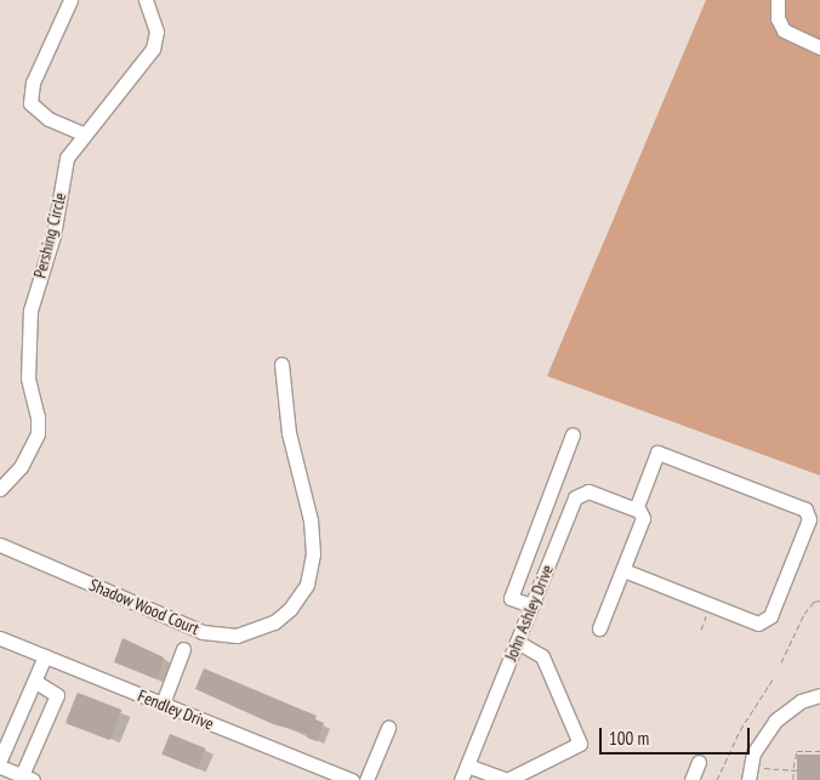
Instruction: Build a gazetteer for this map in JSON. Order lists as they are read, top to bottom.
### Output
{
  "streets": {
    "street": [
      "Pershing Circle",
      "Shadow Wood Court",
      "John Ashley Drive",
      "Fendley Drive"
    ]
  },
  "scale_bar": "100 m"
}
